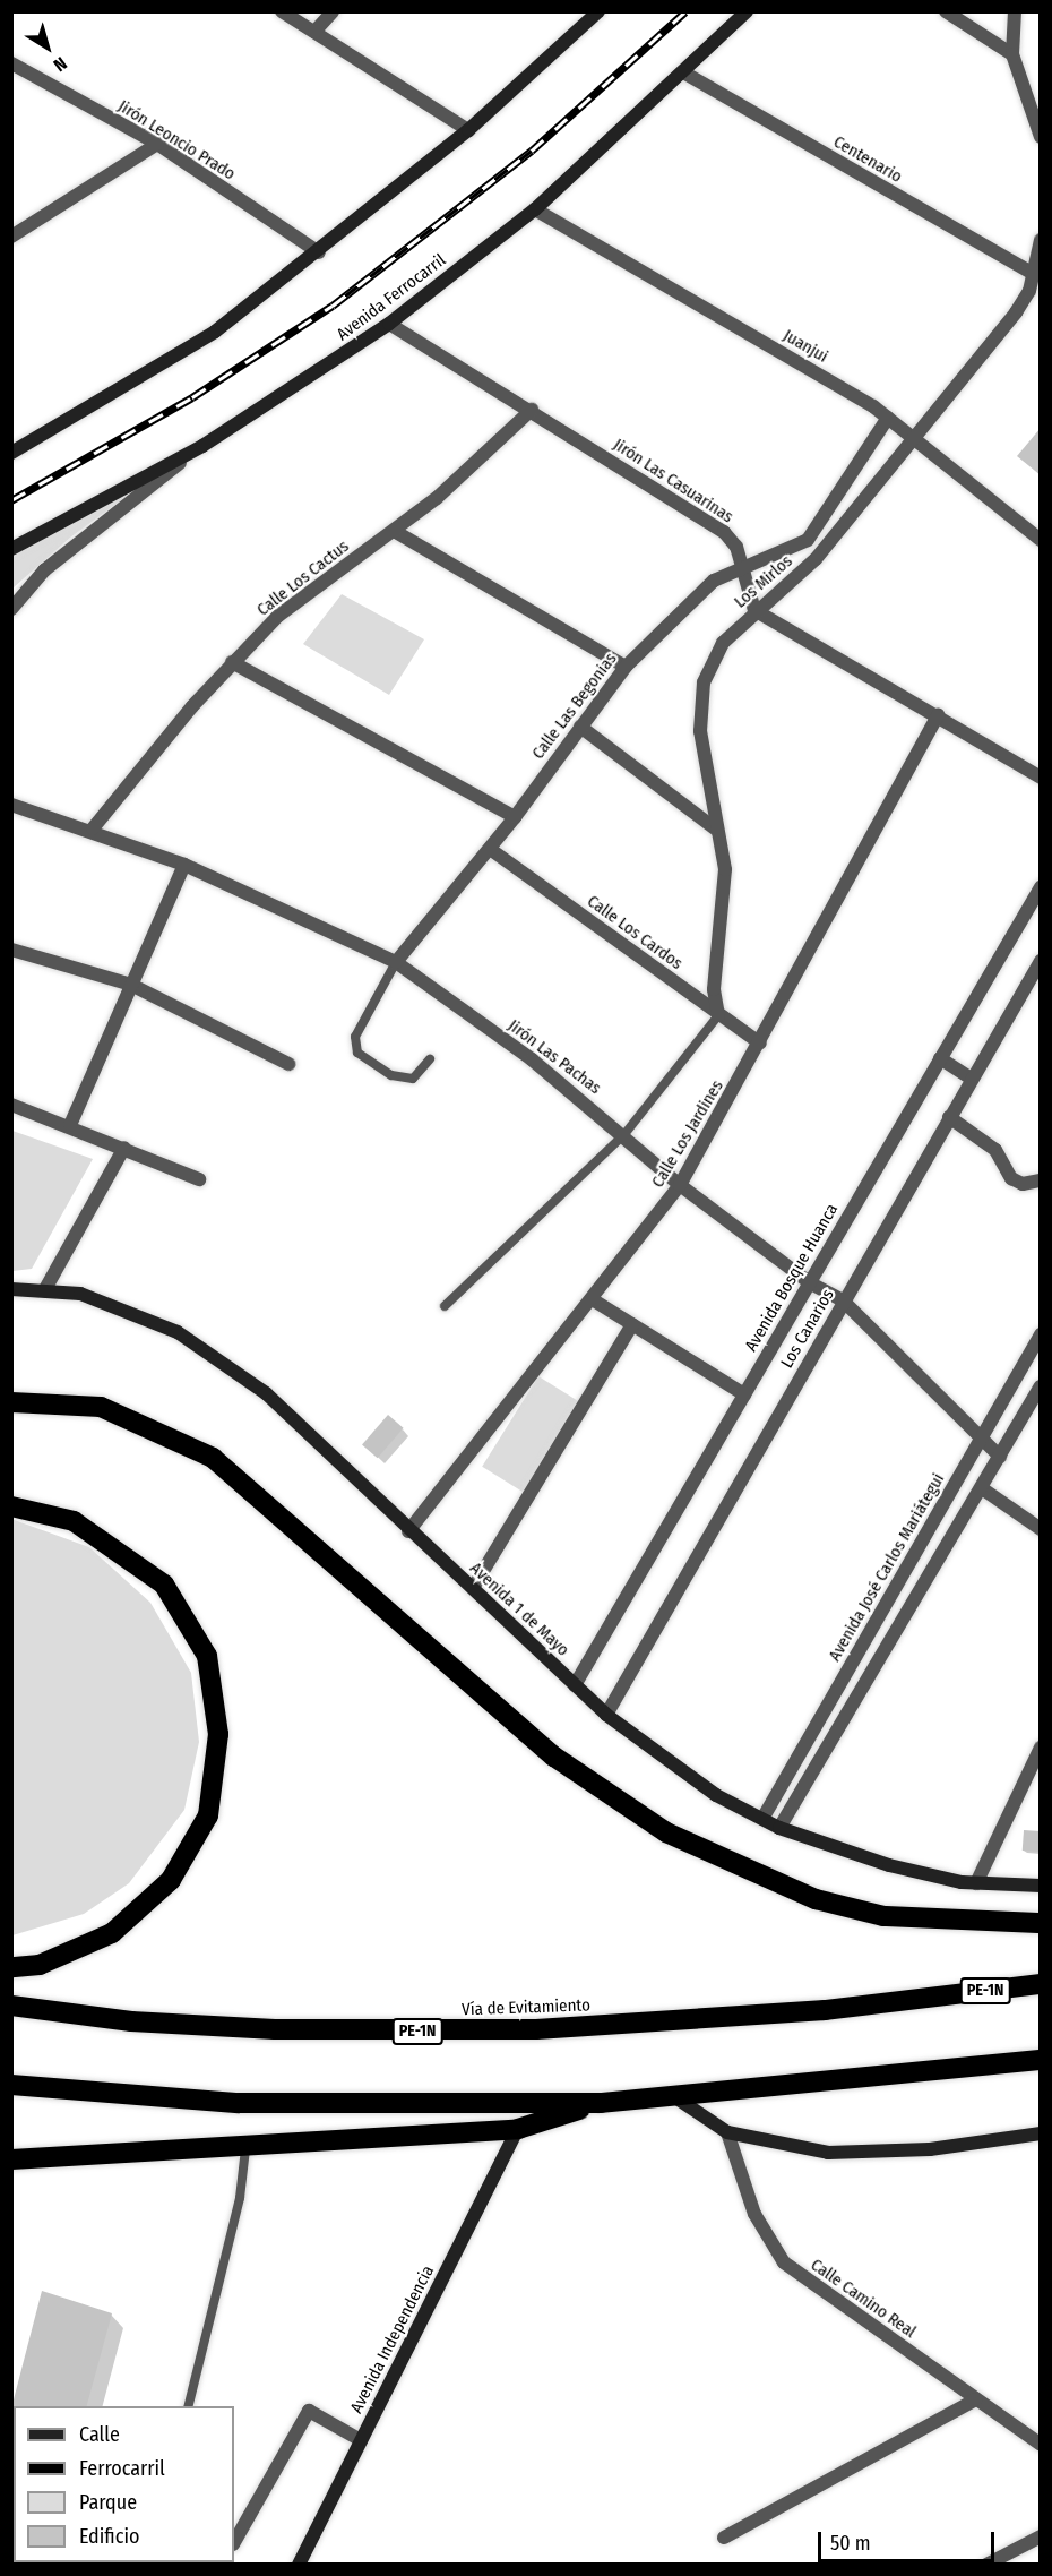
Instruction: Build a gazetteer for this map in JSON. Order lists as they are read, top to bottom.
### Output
{
  "streets": {
    "highway": ["PE-1N", "Vía de Evitamiento"],
    "main road": ["Avenida Ferrocarril", "Avenida 1 de Mayo", "Avenida Independencia"],
    "street": [
      "Jirón Leoncio Prado",
      "Centenario",
      "Juanjui",
      "Jirón Las Casuarinas",
      "Calle Los Cactus",
      "Los Mirlos",
      "Calle Las Begonias",
      "Calle Los Cardos",
      "Jirón Las Pachas",
      "Calle Los Jardines",
      "Avenida Bosque Huanca",
      "Los Canarios",
      "Avenida José Carlos Mariátegui",
      "Calle Camino Real"
    ]
  },
  "crossings": [
    ["Centenario", "Avenida Ferrocarril"],
    ["Centenario", "Los Mirlos"],
    ["Avenida Ferrocarril", "Juanjui"],
    ["Avenida Ferrocarril", "Jirón Las Casuarinas"],
    ["Juanjui", "Los Mirlos"],
    ["Juanjui", "Calle Las Begonias"],
    ["Jirón Las Casuarinas", "Calle Los Cactus"],
    ["Jirón Las Casuarinas", "Los Mirlos"],
    ["Jirón Las Casuarinas", "Calle Las Begonias"],
    ["Calle Los Cactus", "Jirón Las Pachas"],
    ["Los Mirlos", "Calle Los Cardos"],
    ["Calle Las Begonias", "Calle Los Cardos"],
    ["Calle Las Begonias", "Jirón Las Pachas"],
    ["Calle Los Cardos", "Calle Los Jardines"],
    ["Jirón Las Pachas", "Calle Los Jardines"],
    ["Jirón Las Pachas", "Avenida Bosque Huanca"],
    ["Jirón Las Pachas", "Los Canarios"],
    ["Jirón Las Pachas", "Avenida José Carlos Mariátegui"],
    ["Calle Los Jardines", "Avenida 1 de Mayo"],
    ["Avenida Bosque Huanca", "Avenida 1 de Mayo"],
    ["Los Canarios", "Avenida 1 de Mayo"],
    ["Avenida José Carlos Mariátegui", "Avenida 1 de Mayo"]
  ],
  "legend": [
    "Calle",
    "Ferrocarril",
    "Parque",
    "Edificio"
  ],
  "scale_bar": "50 m",
  "north": "bottom right"
}
